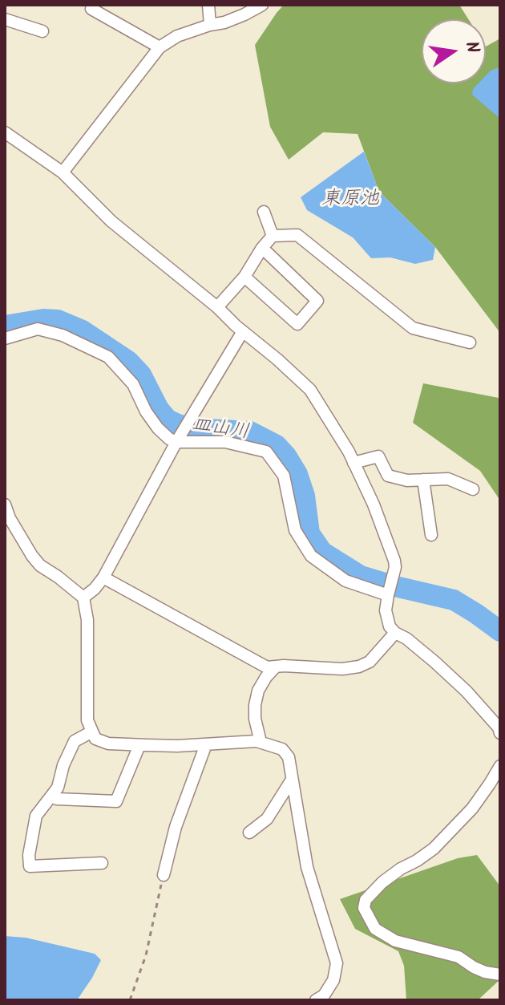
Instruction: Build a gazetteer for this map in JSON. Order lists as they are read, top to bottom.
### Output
{
  "water": ["東原池", "皿山川"],
  "north": "right"
}
